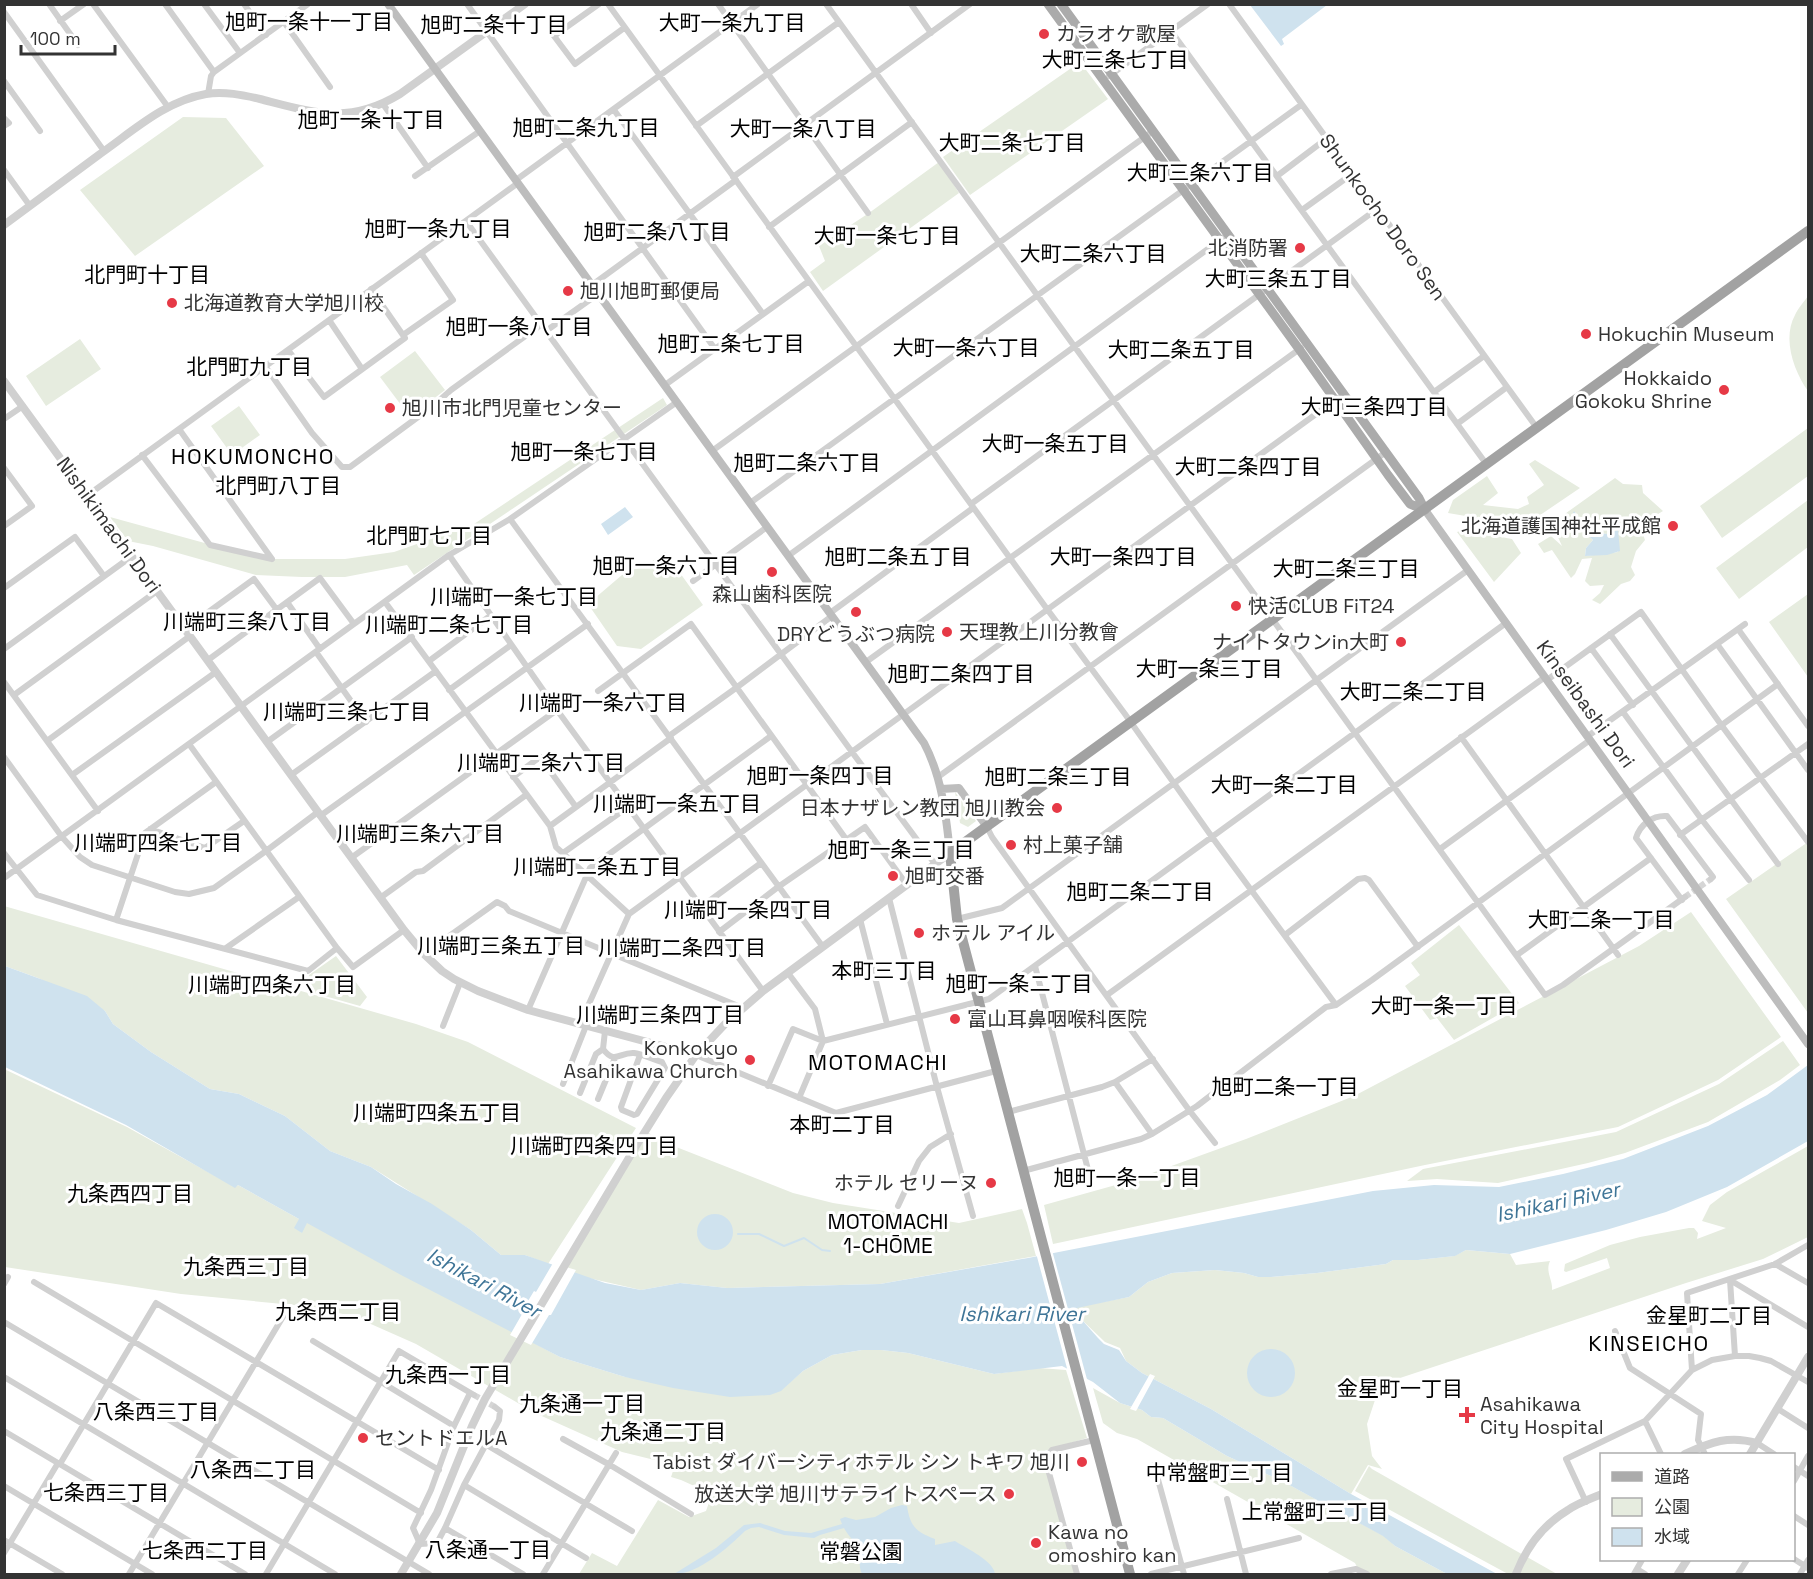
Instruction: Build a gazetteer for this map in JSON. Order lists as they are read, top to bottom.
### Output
{
  "streets": {
    "main road": ["Kinseibashi Dori"],
    "street": ["Shunkocho Doro Sen", "Nishikimachi Dori"]
  },
  "districts": [
    "旭町一条十一丁目",
    "大町一条九丁目",
    "旭町二条十丁目",
    "大町三条七丁目",
    "旭町一条十丁目",
    "旭町二条九丁目",
    "大町一条八丁目",
    "大町二条七丁目",
    "大町三条六丁目",
    "旭町一条九丁目",
    "旭町二条八丁目",
    "大町一条七丁目",
    "大町二条六丁目",
    "北門町十丁目",
    "大町三条五丁目",
    "旭町一条八丁目",
    "旭町二条七丁目",
    "大町一条六丁目",
    "大町二条五丁目",
    "北門町九丁目",
    "大町三条四丁目",
    "大町一条五丁目",
    "旭町一条七丁目",
    "HOKUMONCHO",
    "旭町二条六丁目",
    "大町二条四丁目",
    "北門町八丁目",
    "北門町七丁目",
    "旭町二条五丁目",
    "大町一条四丁目",
    "旭町一条六丁目",
    "大町二条三丁目",
    "川端町一条七丁目",
    "川端町三条八丁目",
    "川端町二条七丁目",
    "大町一条三丁目",
    "旭町二条四丁目",
    "大町二条二丁目",
    "川端町一条六丁目",
    "川端町三条七丁目",
    "川端町二条六丁目",
    "旭町一条四丁目",
    "旭町二条三丁目",
    "大町一条二丁目",
    "川端町一条五丁目",
    "川端町三条六丁目",
    "川端町四条七丁目",
    "旭町一条三丁目",
    "川端町二条五丁目",
    "旭町二条二丁目",
    "川端町一条四丁目",
    "大町二条一丁目",
    "川端町三条五丁目",
    "川端町二条四丁目",
    "本町三丁目",
    "旭町一条二丁目",
    "川端町四条六丁目",
    "大町一条一丁目",
    "川端町三条四丁目",
    "MOTOMACHI",
    "旭町二条一丁目",
    "川端町四条五丁目",
    "本町二丁目",
    "川端町四条四丁目",
    "旭町一条一丁目",
    "九条西四丁目",
    "MOTOMACHI 1-CHŌME",
    "九条西三丁目",
    "九条西二丁目",
    "金星町二丁目",
    "KINSEICHO",
    "九条西一丁目",
    "金星町一丁目",
    "九条通一丁目",
    "八条西三丁目",
    "九条通二丁目",
    "八条西二丁目",
    "中常盤町三丁目",
    "七条西三丁目",
    "上常盤町三丁目",
    "八条通一丁目",
    "七条西二丁目",
    "常磐公園"
  ],
  "water": ["Ishikari River"],
  "places": {
    "other": [
      "カラオケ歌屋",
      "北消防署",
      "旭川旭町郵便局",
      "北海道教育大学旭川校",
      "Hokuchin Museum",
      "Hokkaido Gokoku Shrine",
      "旭川市北門児童センター",
      "北海道護国神社平成館",
      "森山歯科医院",
      "快活CLUB FiT24",
      "DRYどうぶつ病院",
      "天理教上川分教會",
      "ナイトタウンin大町",
      "日本ナザレン教団 旭川教会",
      "村上菓子舗",
      "旭町交番",
      "ホテル アイル",
      "富山耳鼻咽喉科医院",
      "Konkokyo Asahikawa Church",
      "ホテル セリーヌ",
      "セントドエルA",
      "Tabist ダイバーシティホテル シン トキワ 旭川",
      "放送大学 旭川サテライトスペース",
      "Kawa no omoshiro kan"
    ],
    "health": ["Asahikawa City Hospital"]
  },
  "legend": ["道路", "公園", "水域"],
  "scale_bar": "100 m"
}
